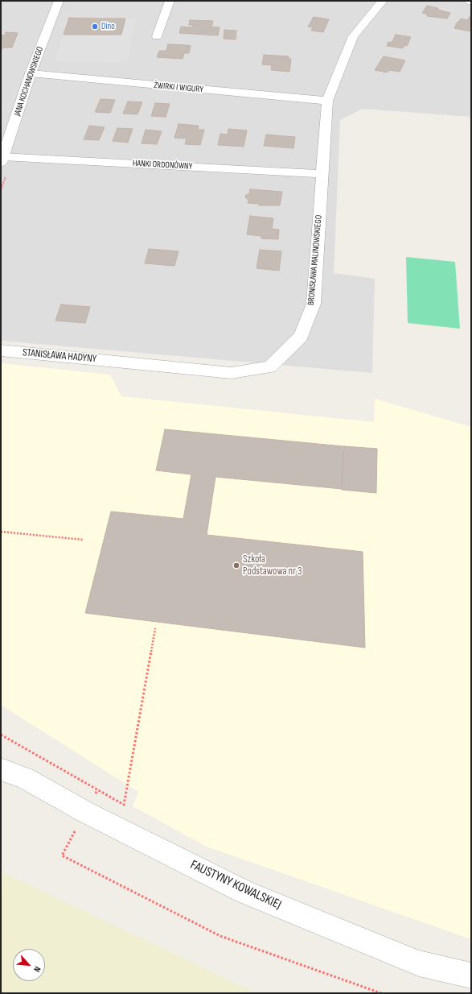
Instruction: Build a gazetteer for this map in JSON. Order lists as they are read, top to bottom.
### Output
{
  "streets": {
    "street": [
      "JANA KOCHANOWSKIEGO",
      "ŻWIRKI I WIGURY",
      "HANKI ORDONÓWNY",
      "BRONISŁAWA MALINOWSKIEGO",
      "STANISŁAWA HADYNY",
      "FAUSTYNY KOWALSKIEJ"
    ]
  },
  "crossings": [
    ["JANA KOCHANOWSKIEGO", "ŻWIRKI I WIGURY"],
    ["JANA KOCHANOWSKIEGO", "HANKI ORDONÓWNY"],
    ["ŻWIRKI I WIGURY", "BRONISŁAWA MALINOWSKIEGO"],
    ["HANKI ORDONÓWNY", "BRONISŁAWA MALINOWSKIEGO"],
    ["BRONISŁAWA MALINOWSKIEGO", "STANISŁAWA HADYNY"]
  ],
  "places": ["Dino", "Szkoła Podstawowa nr 3"],
  "north": "bottom right"
}
